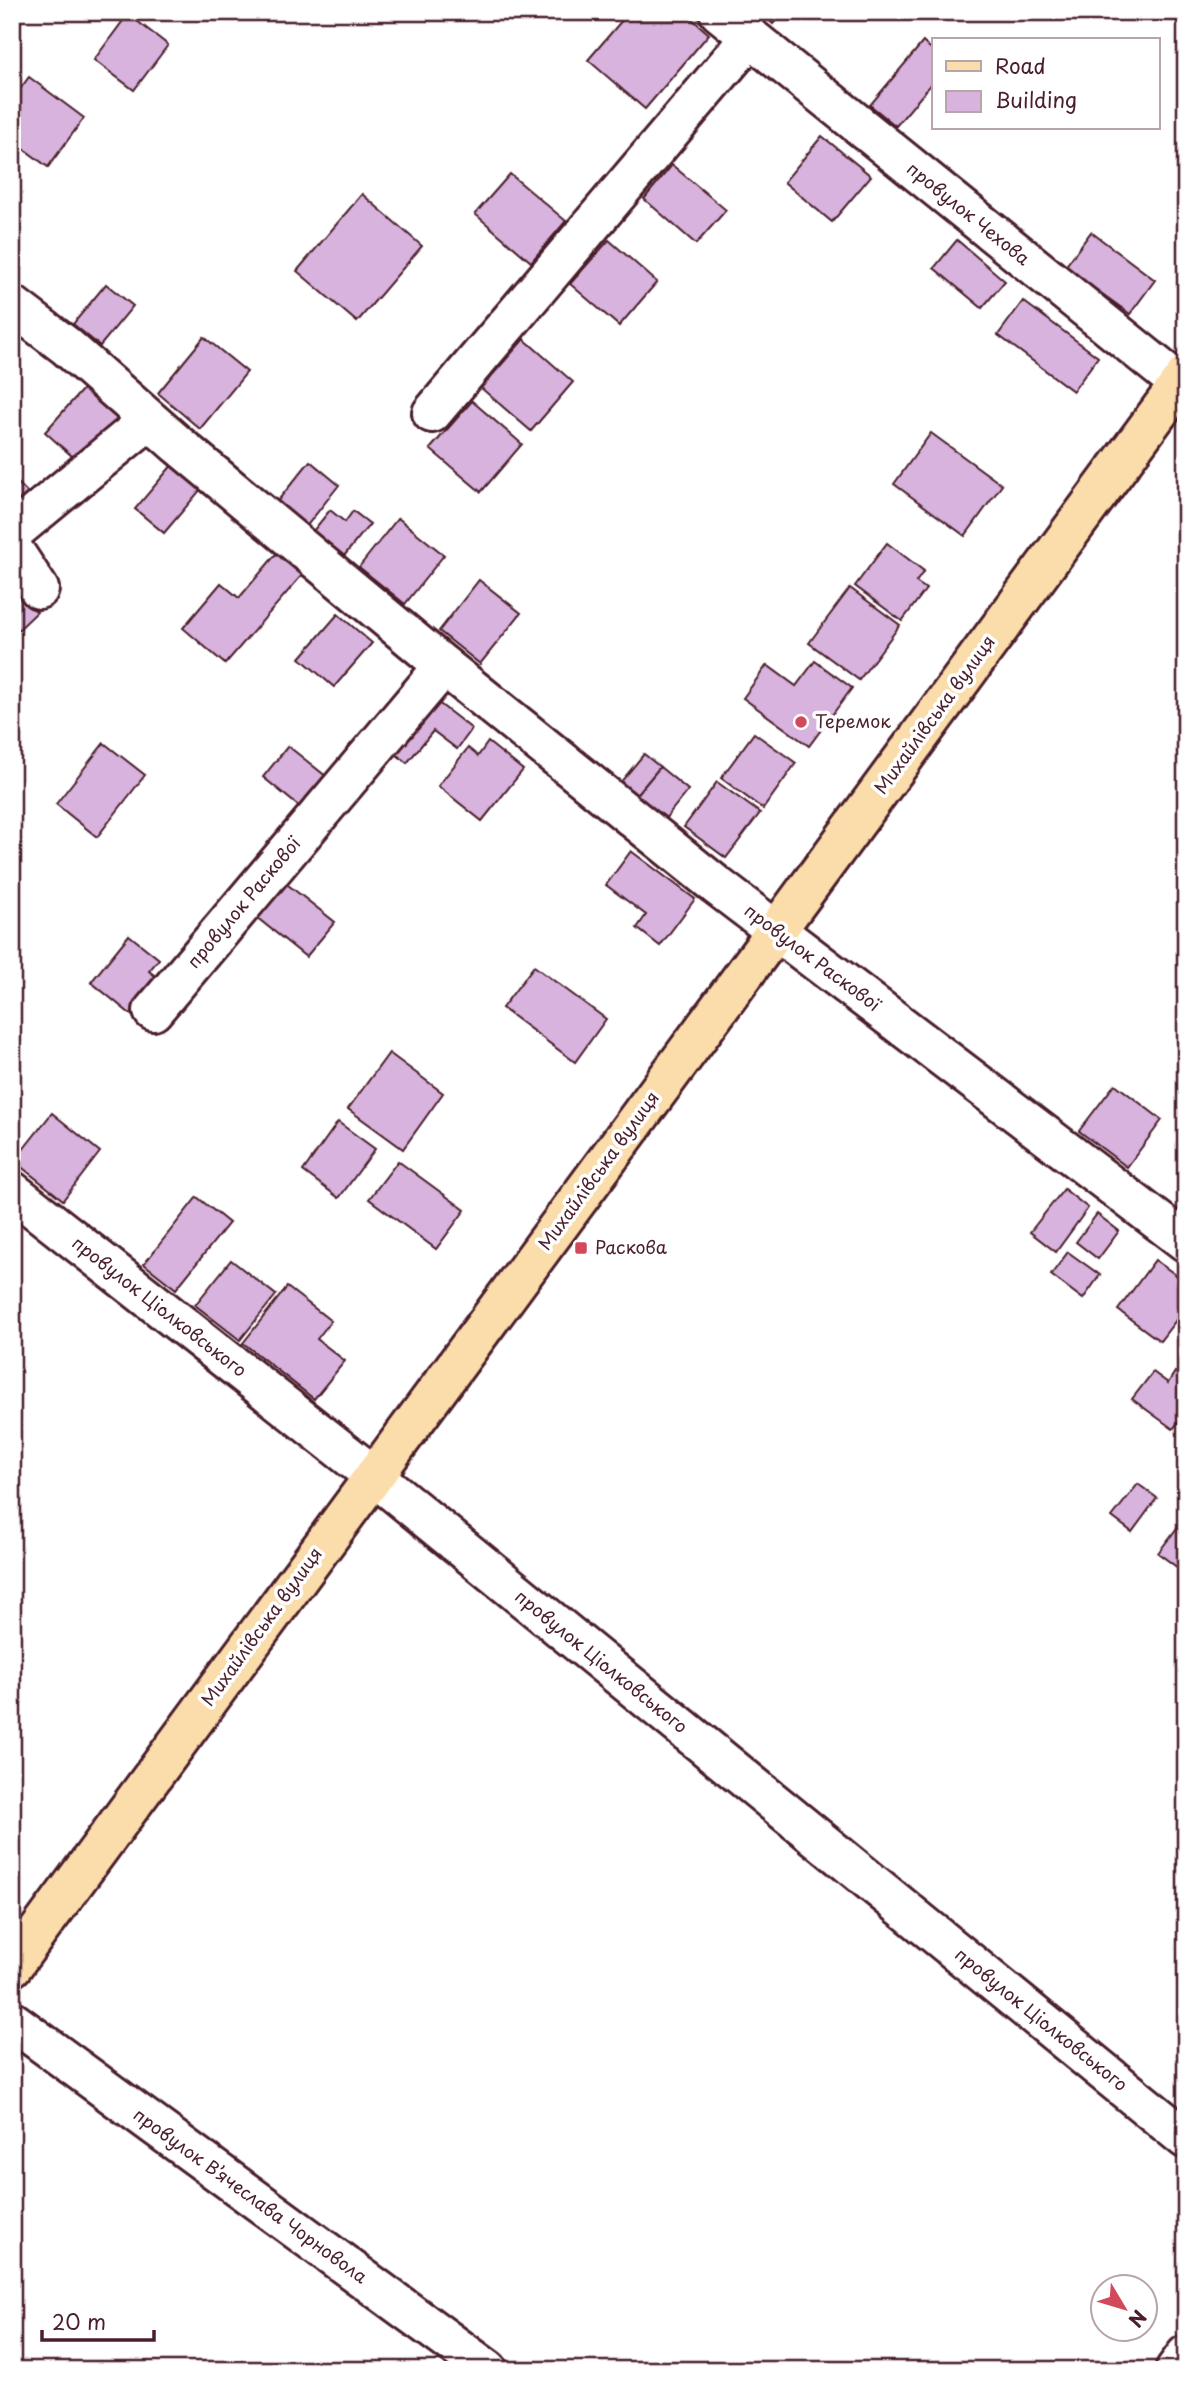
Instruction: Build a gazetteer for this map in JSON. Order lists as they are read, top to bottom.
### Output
{
  "streets": {
    "main road": ["Михайлівська вулиця"],
    "street": [
      "провулок Чехова",
      "провулок Раскової",
      "провулок Ціолковського",
      "провулок Вʼячеслава Чорновола"
    ]
  },
  "crossings": [
    ["провулок Чехова", "Михайлівська вулиця"],
    ["Михайлівська вулиця", "провулок Раскової"],
    ["Михайлівська вулиця", "провулок Ціолковського"]
  ],
  "places": {
    "other": ["Теремок"],
    "transit": ["Раскова"]
  },
  "legend": ["Road", "Building"],
  "scale_bar": "20 m",
  "north": "bottom right"
}
